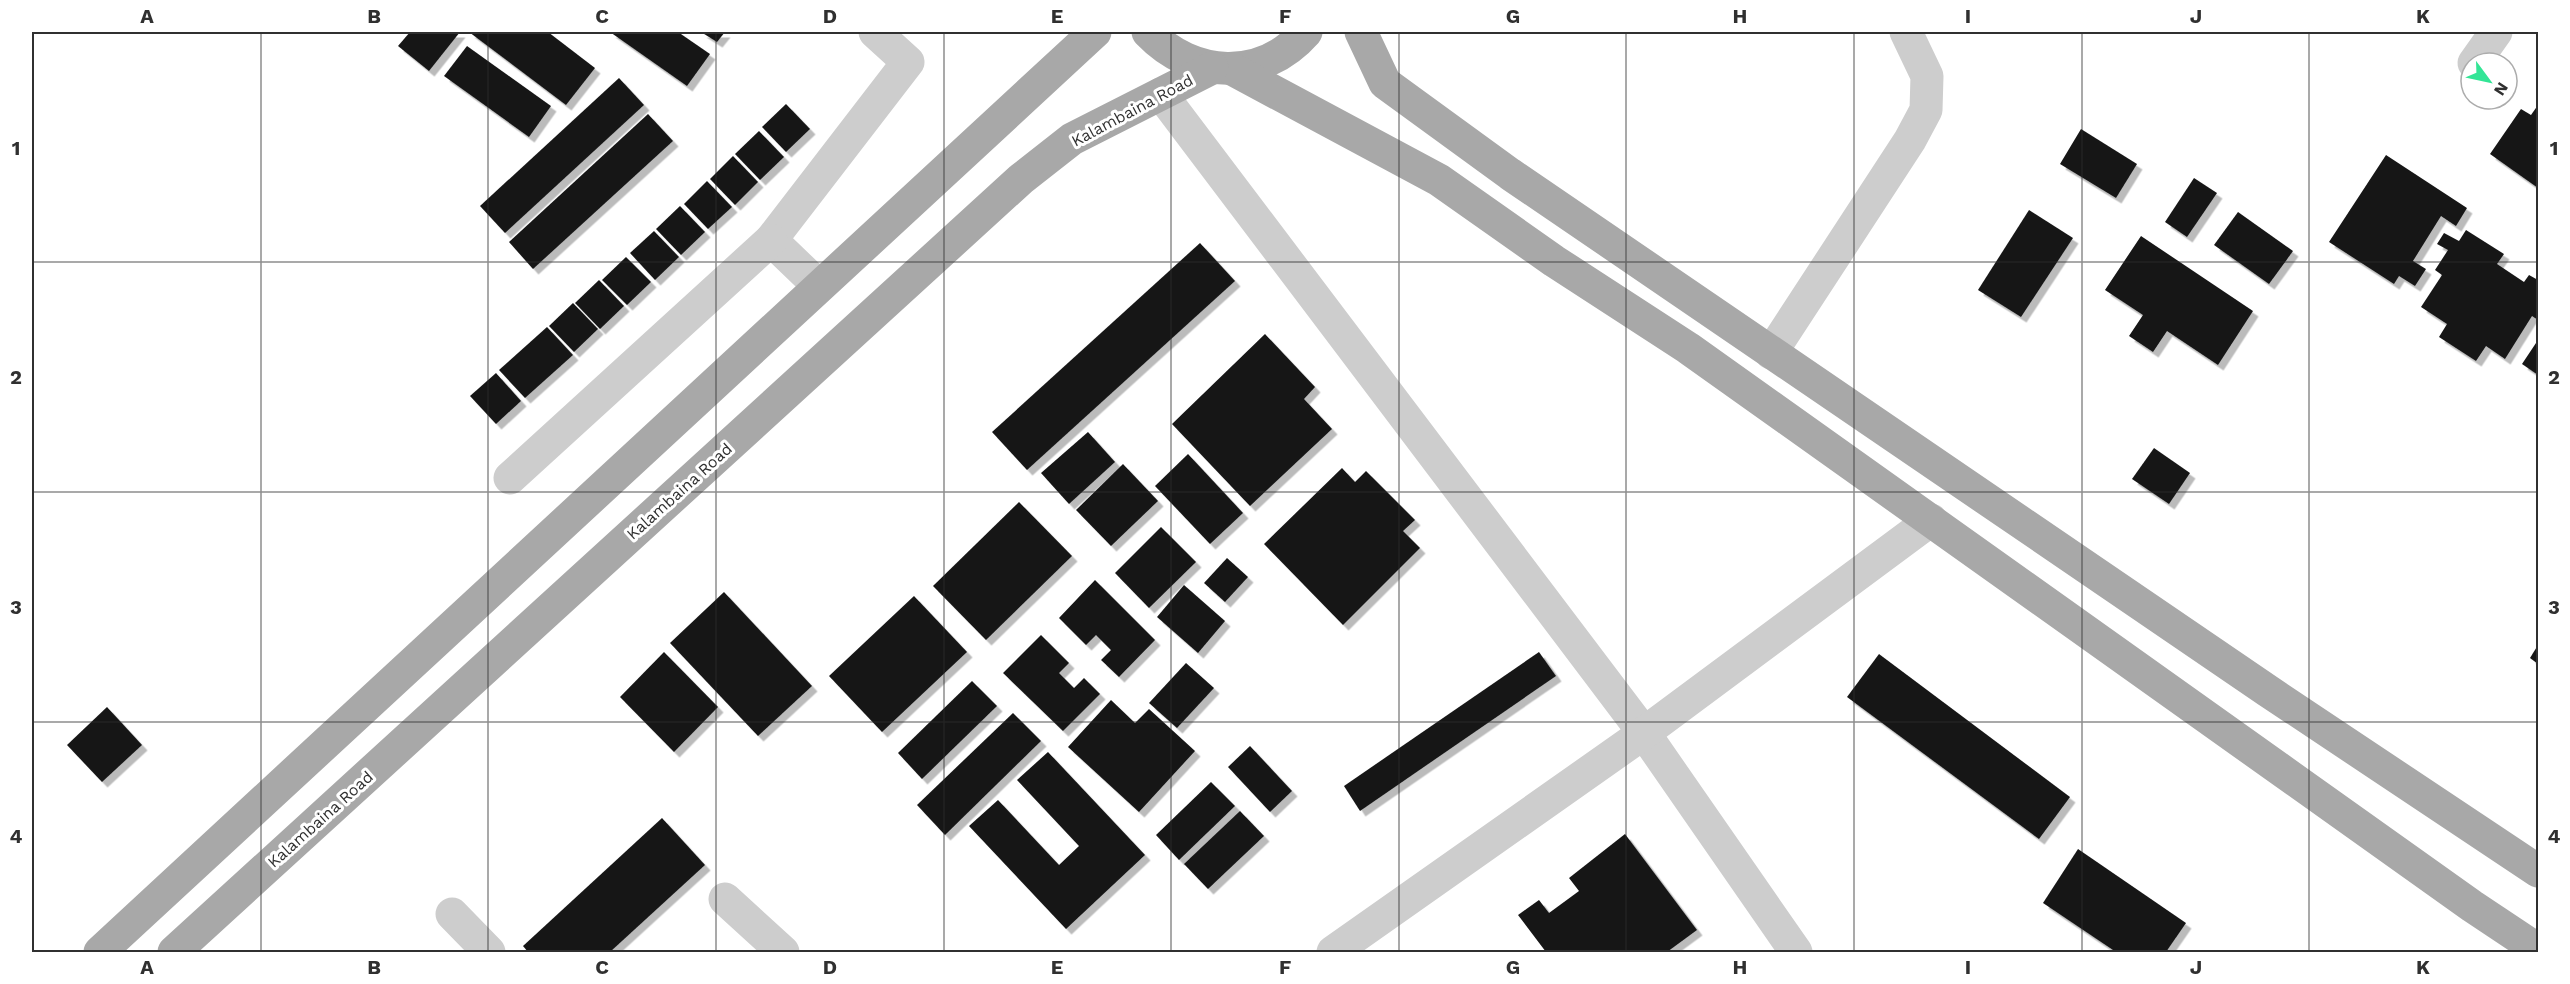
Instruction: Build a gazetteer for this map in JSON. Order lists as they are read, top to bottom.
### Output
{
  "streets": {
    "main road": ["Kalambaina Road"]
  },
  "north": "bottom right",
  "grid": {
    "columns": [
      "A",
      "B",
      "C",
      "D",
      "E",
      "F",
      "G",
      "H",
      "I",
      "J",
      "K"
    ],
    "rows": [
      "1",
      "2",
      "3",
      "4"
    ]
  }
}
